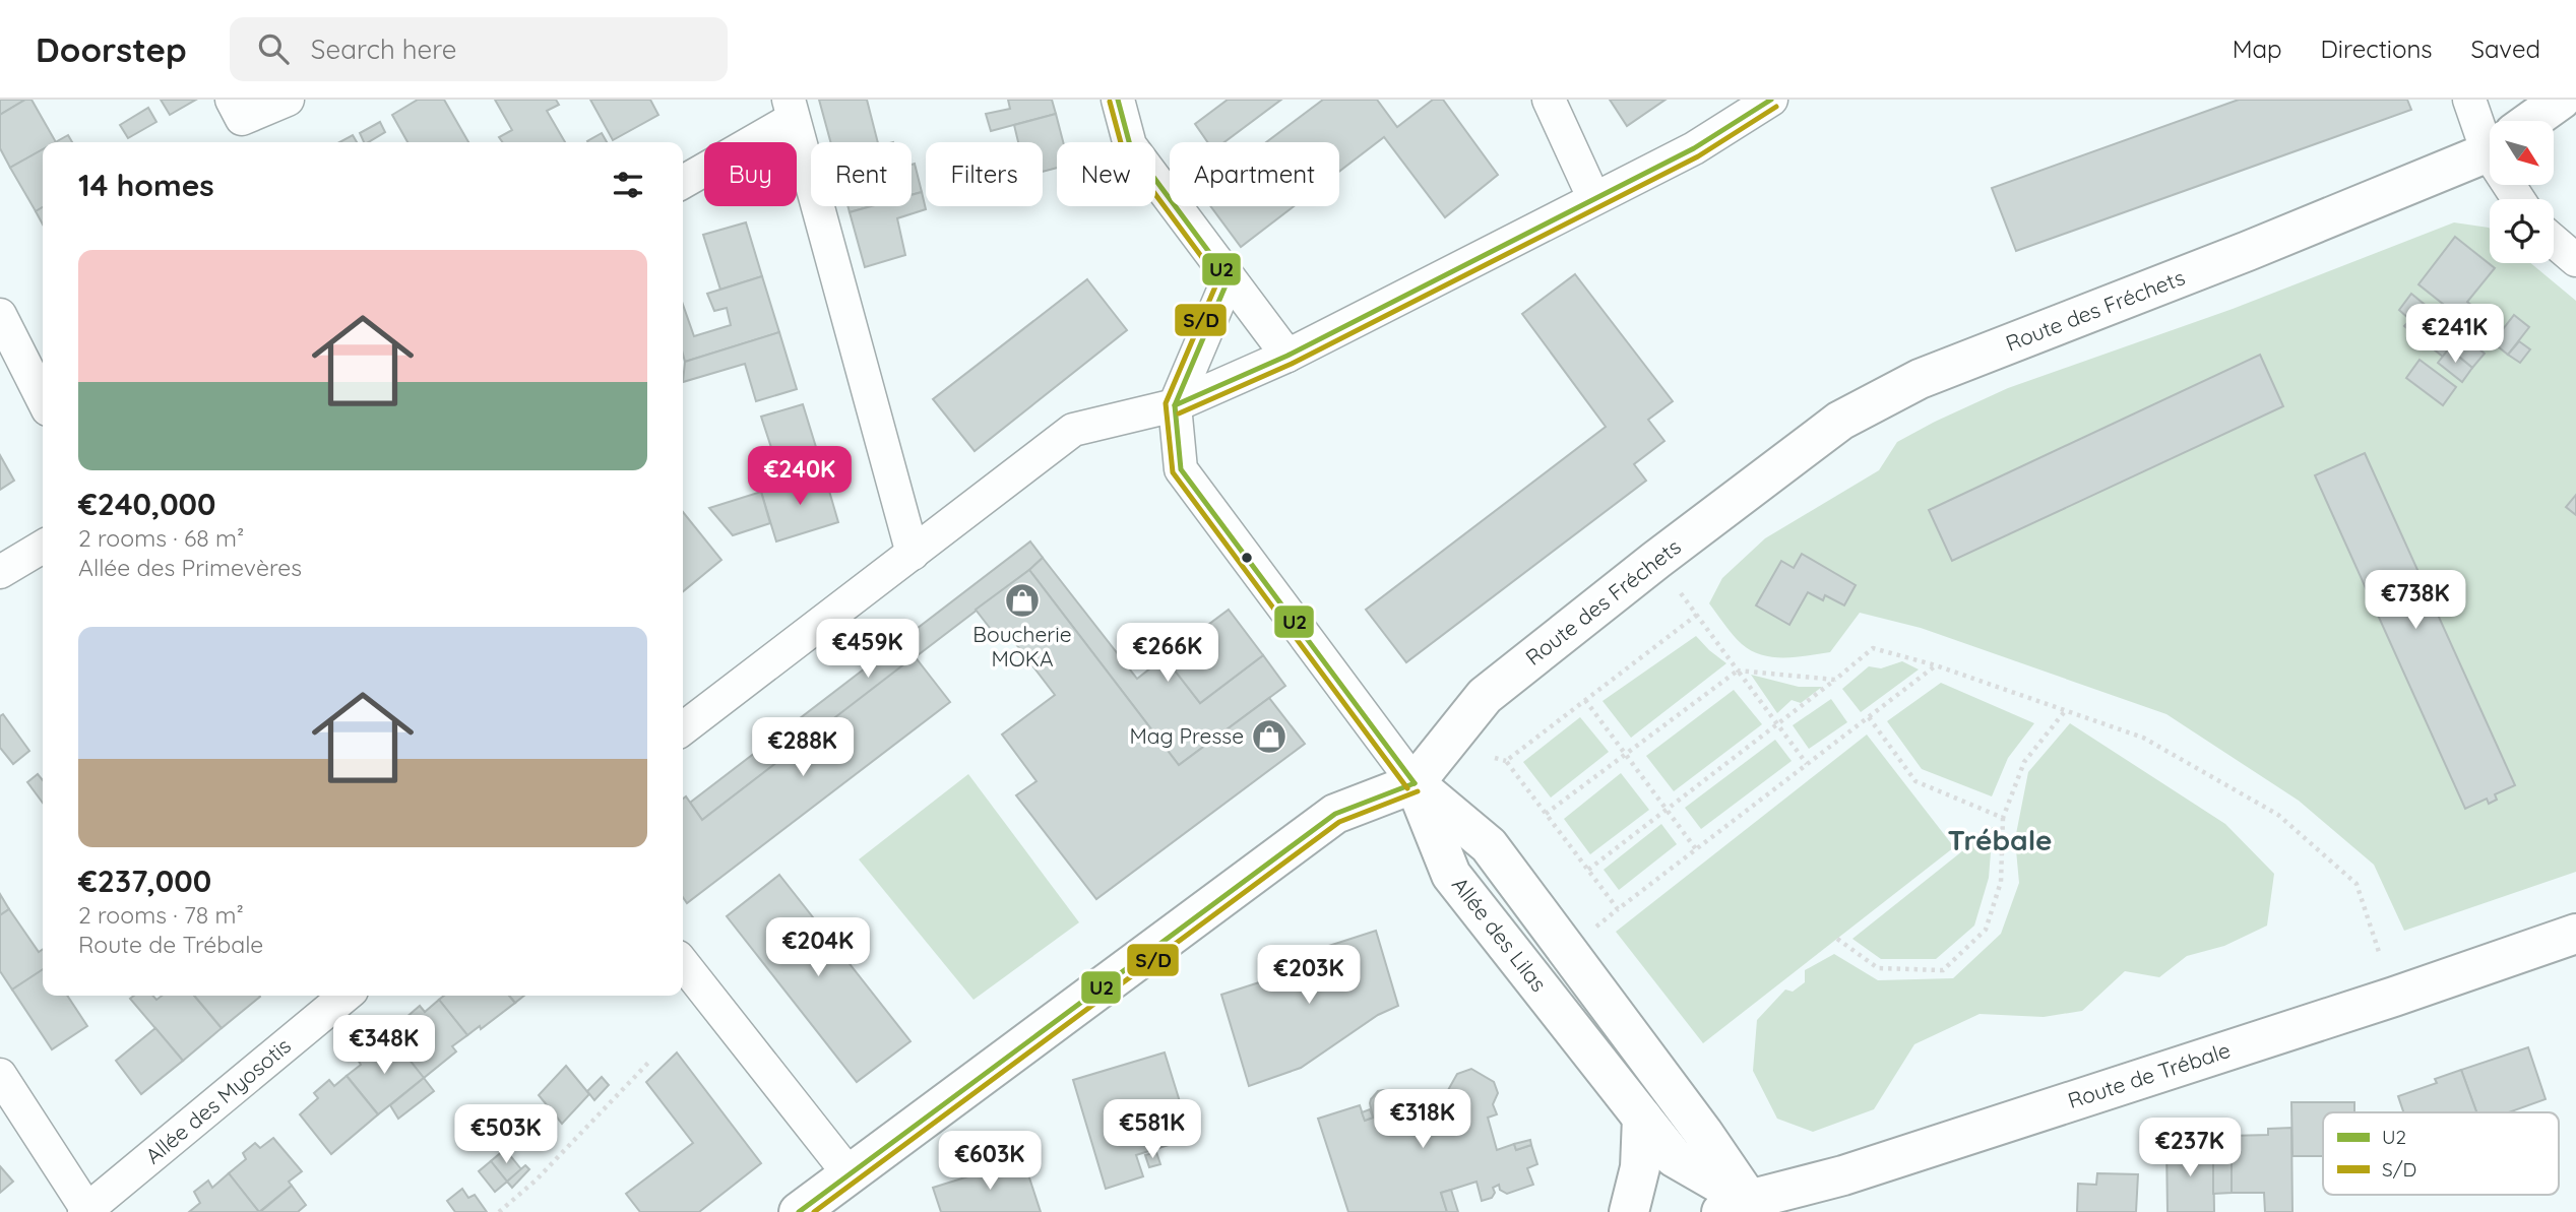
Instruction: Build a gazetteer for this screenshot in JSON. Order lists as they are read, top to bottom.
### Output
{
  "streets": {
    "street": [
      "Route des Fréchets",
      "Allée des Lilas",
      "Route de Trébale",
      "Allée des Myosotis"
    ]
  },
  "crossings": [
    ["Route des Fréchets", "Allée des Lilas"],
    ["Allée des Lilas", "Route de Trébale"]
  ],
  "districts": ["Trébale"],
  "places": {
    "shop": ["Boucherie MOKA", "Mag Presse"]
  },
  "lines": ["transit line U2", "transit line S/D"],
  "legend": ["U2", "S/D"],
  "north": "bottom right",
  "page": {
    "header": "Doorstep",
    "search": "Search here",
    "nav": ["Map", "Directions", "Saved"],
    "chip": [
      "Buy",
      "Rent",
      "Filters",
      "New",
      "Apartment"
    ],
    "heading": "14 homes",
    "list": [
      {
        "name": "€240,000",
        "note": "2 rooms · 68 m² · Allée des Primevères"
      },
      {
        "name": "€237,000",
        "note": "2 rooms · 78 m² · Route de Trébale"
      }
    ],
    "price": [
      "€241K",
      "€240K",
      "€738K",
      "€459K",
      "€266K",
      "€288K",
      "€204K",
      "€203K",
      "€348K",
      "€318K",
      "€581K",
      "€503K",
      "€237K",
      "€603K"
    ]
  }
}
